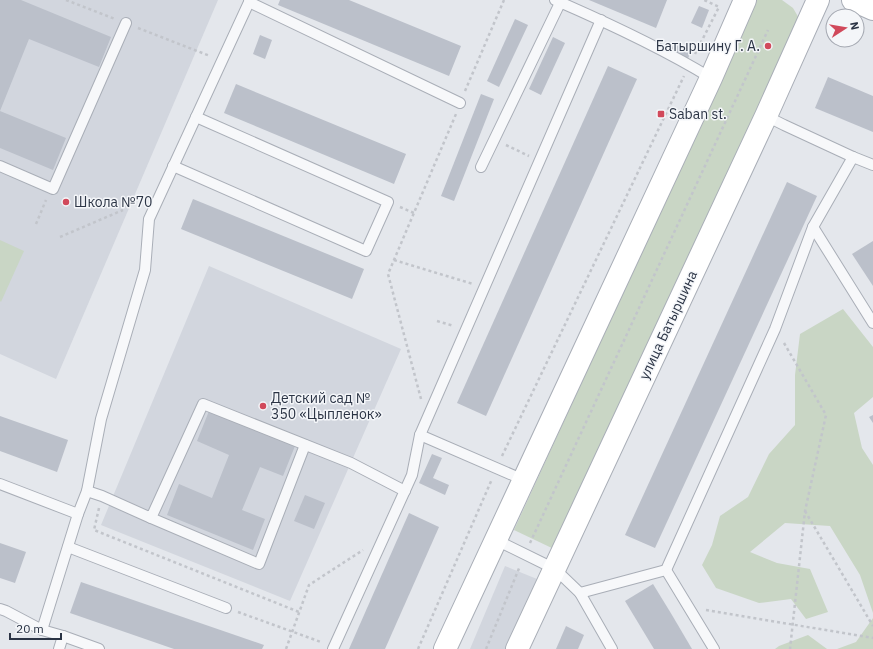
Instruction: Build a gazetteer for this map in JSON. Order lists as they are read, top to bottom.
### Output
{
  "streets": {
    "street": ["улица Батыршина"]
  },
  "places": {
    "other": ["Батыршину Г. А.", "Школа №70", "Детский сад № 350 «Цыпленок»"],
    "transit": ["Saban st."]
  },
  "scale_bar": "20 m",
  "north": "right"
}
